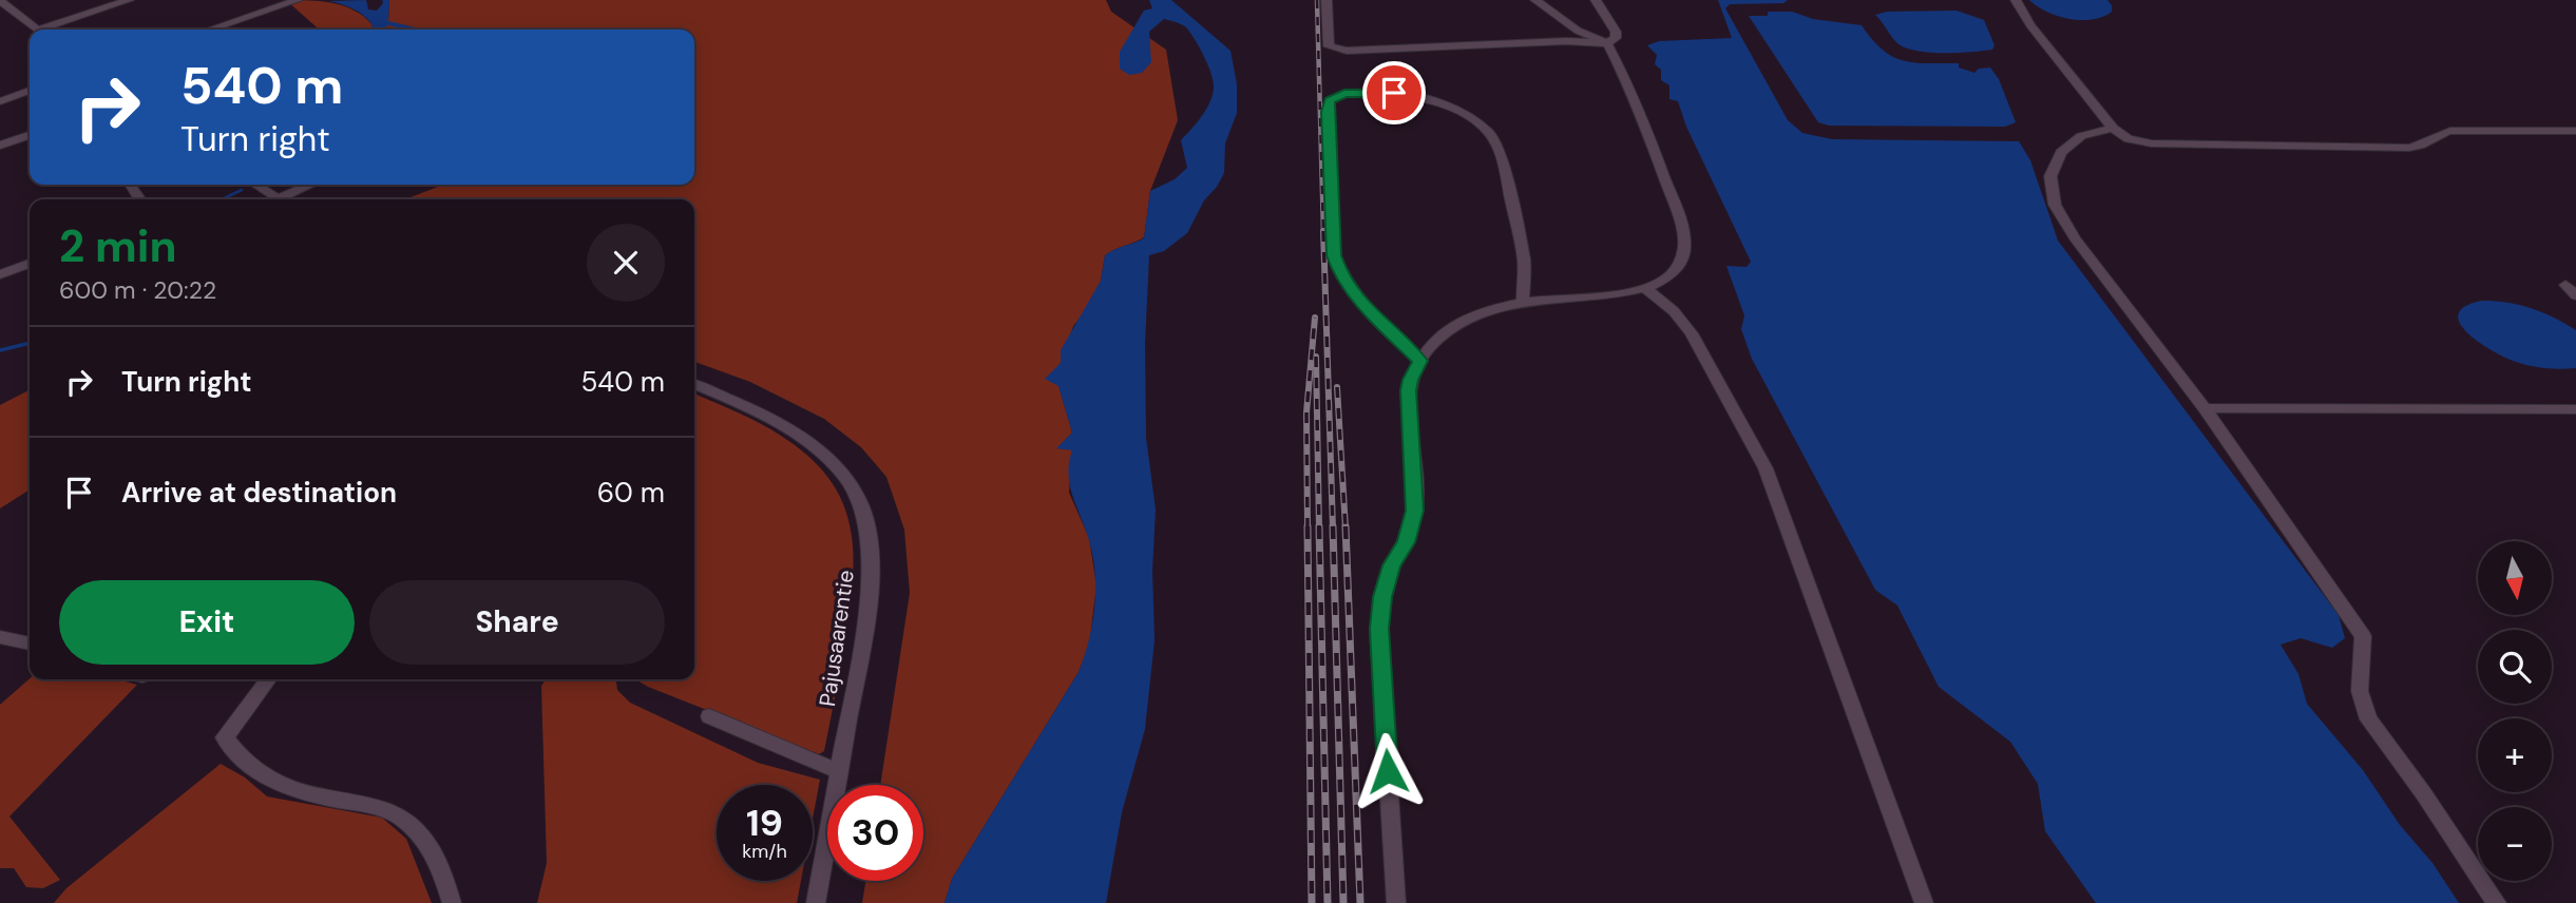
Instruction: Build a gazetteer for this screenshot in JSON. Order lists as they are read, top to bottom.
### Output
{
  "streets": {
    "street": ["Pajusaarentie"]
  },
  "north": "bottom",
  "page": {
    "turn": ["540 m", "Turn right"],
    "heading": ["2 min", "600 m · 20:22"],
    "list": [
      {
        "name": "Turn right",
        "value": "540 m"
      },
      {
        "name": "Arrive at destination",
        "value": "60 m"
      }
    ],
    "map_buttons": ["+", "−"],
    "buttons": ["Exit", "Share"],
    "speed": "19 km/h",
    "limit": "30"
  }
}
